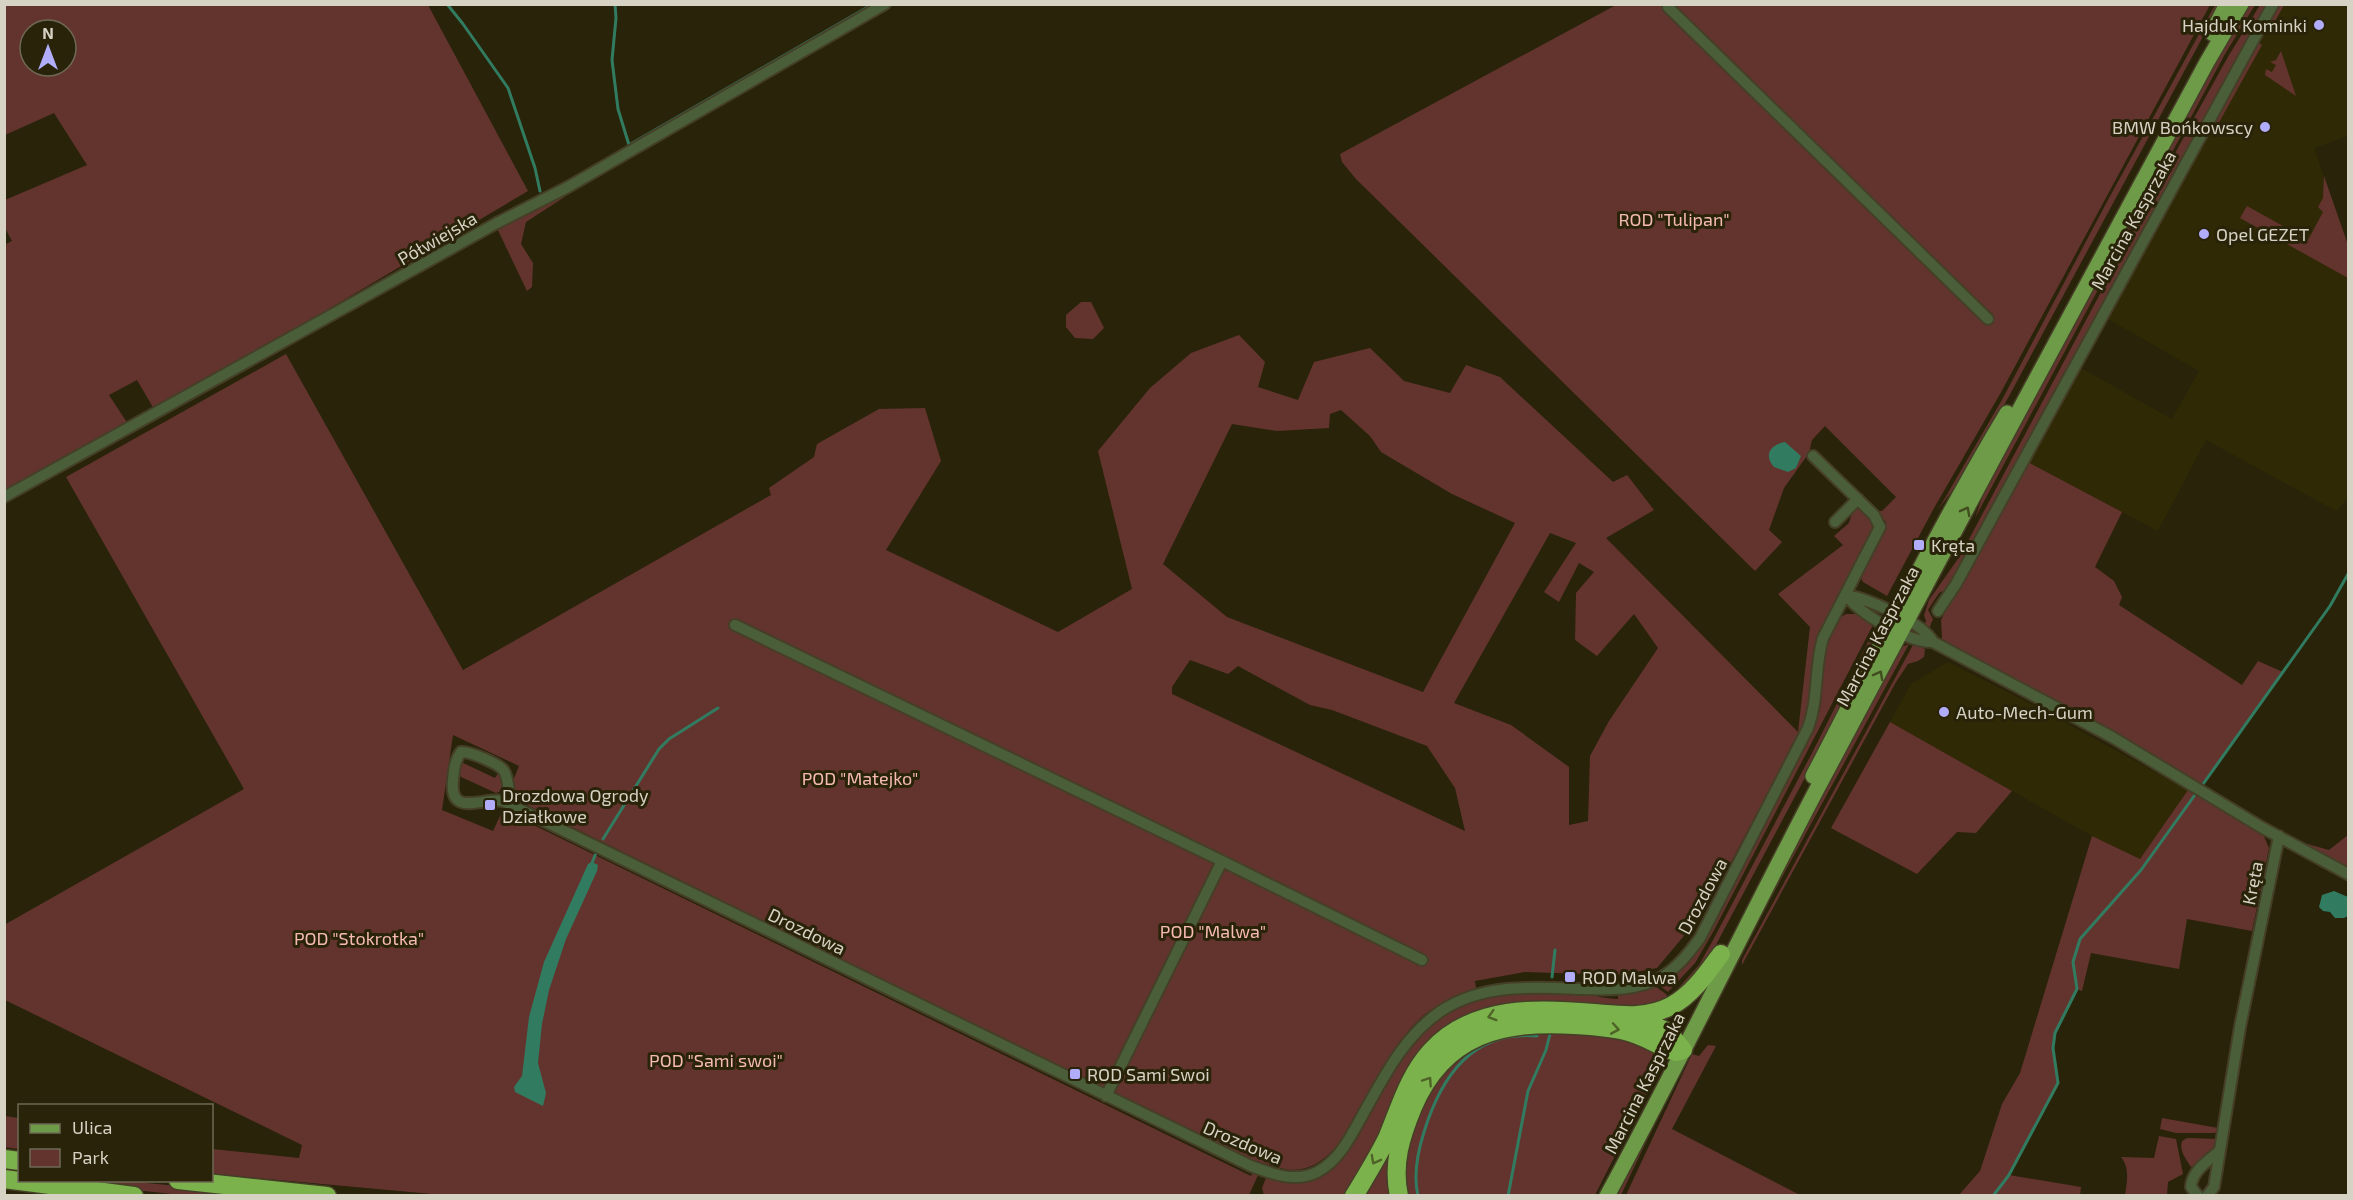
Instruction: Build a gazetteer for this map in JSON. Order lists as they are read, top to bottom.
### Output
{
  "streets": {
    "main road": ["Marcina Kasprzaka"],
    "street": ["Półwiejska", "Kręta", "Drozdowa"]
  },
  "parks": [
    "ROD \"Tulipan\"",
    "POD \"Matejko\"",
    "POD \"Malwa\"",
    "POD \"Stokrotka\"",
    "POD \"Sami swoi\""
  ],
  "places": {
    "other": [
      "Hajduk Kominki",
      "BMW Bońkowscy",
      "Opel GEZET",
      "Auto-Mech-Gum"
    ],
    "transit": [
      "Kręta",
      "Drozdowa Ogrody Działkowe",
      "ROD Malwa",
      "ROD Sami Swoi"
    ]
  },
  "legend": ["Ulica", "Park"],
  "north": "top"
}
